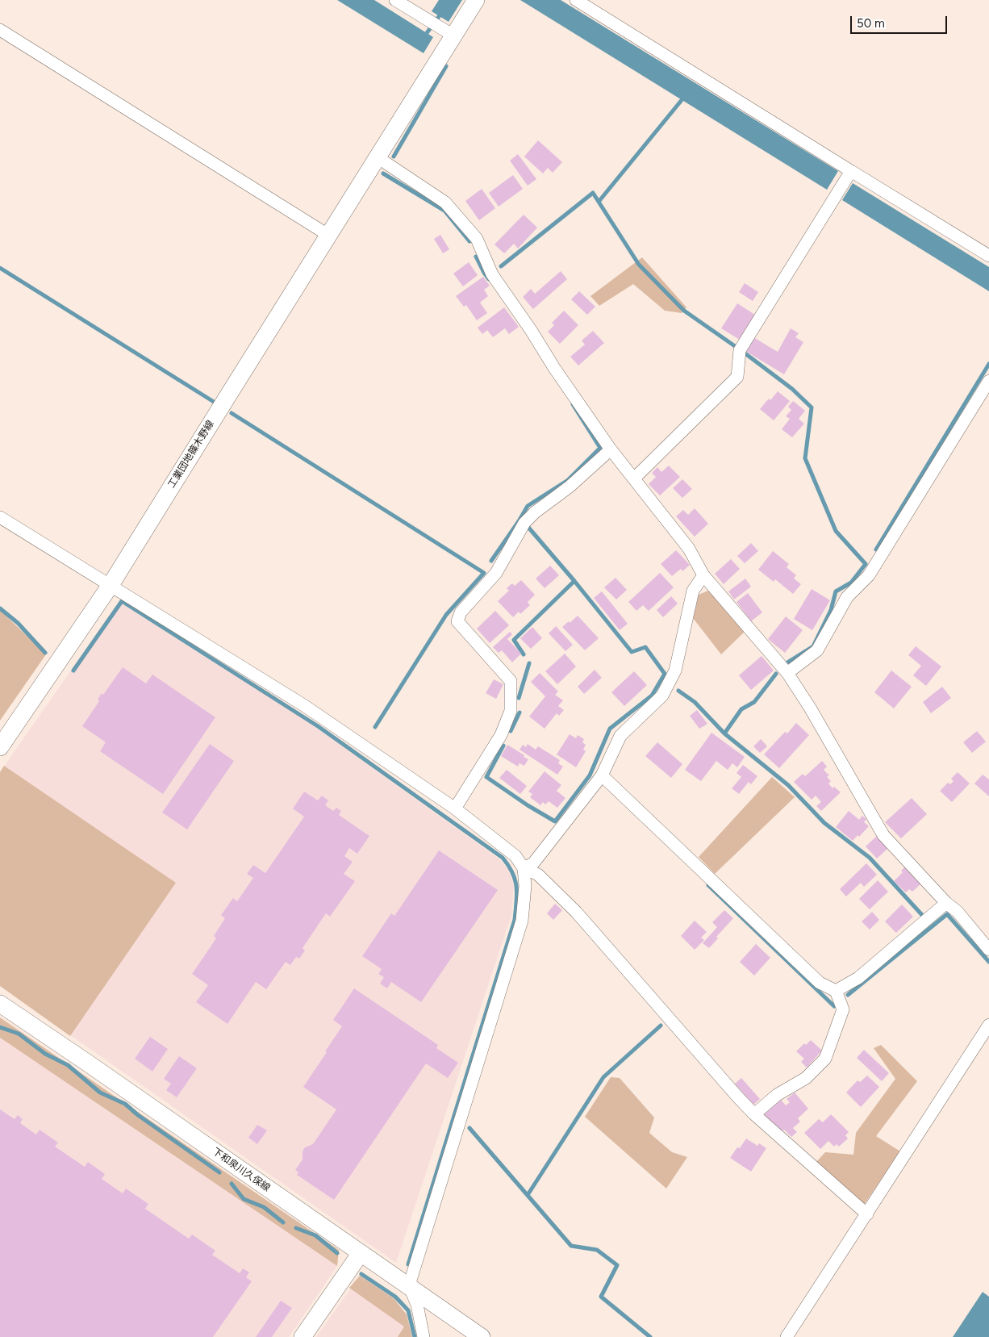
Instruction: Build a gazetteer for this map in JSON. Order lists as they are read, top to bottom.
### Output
{
  "streets": {
    "street": ["工業団地篠木野線", "下和泉川久保線"]
  },
  "scale_bar": "50 m"
}
